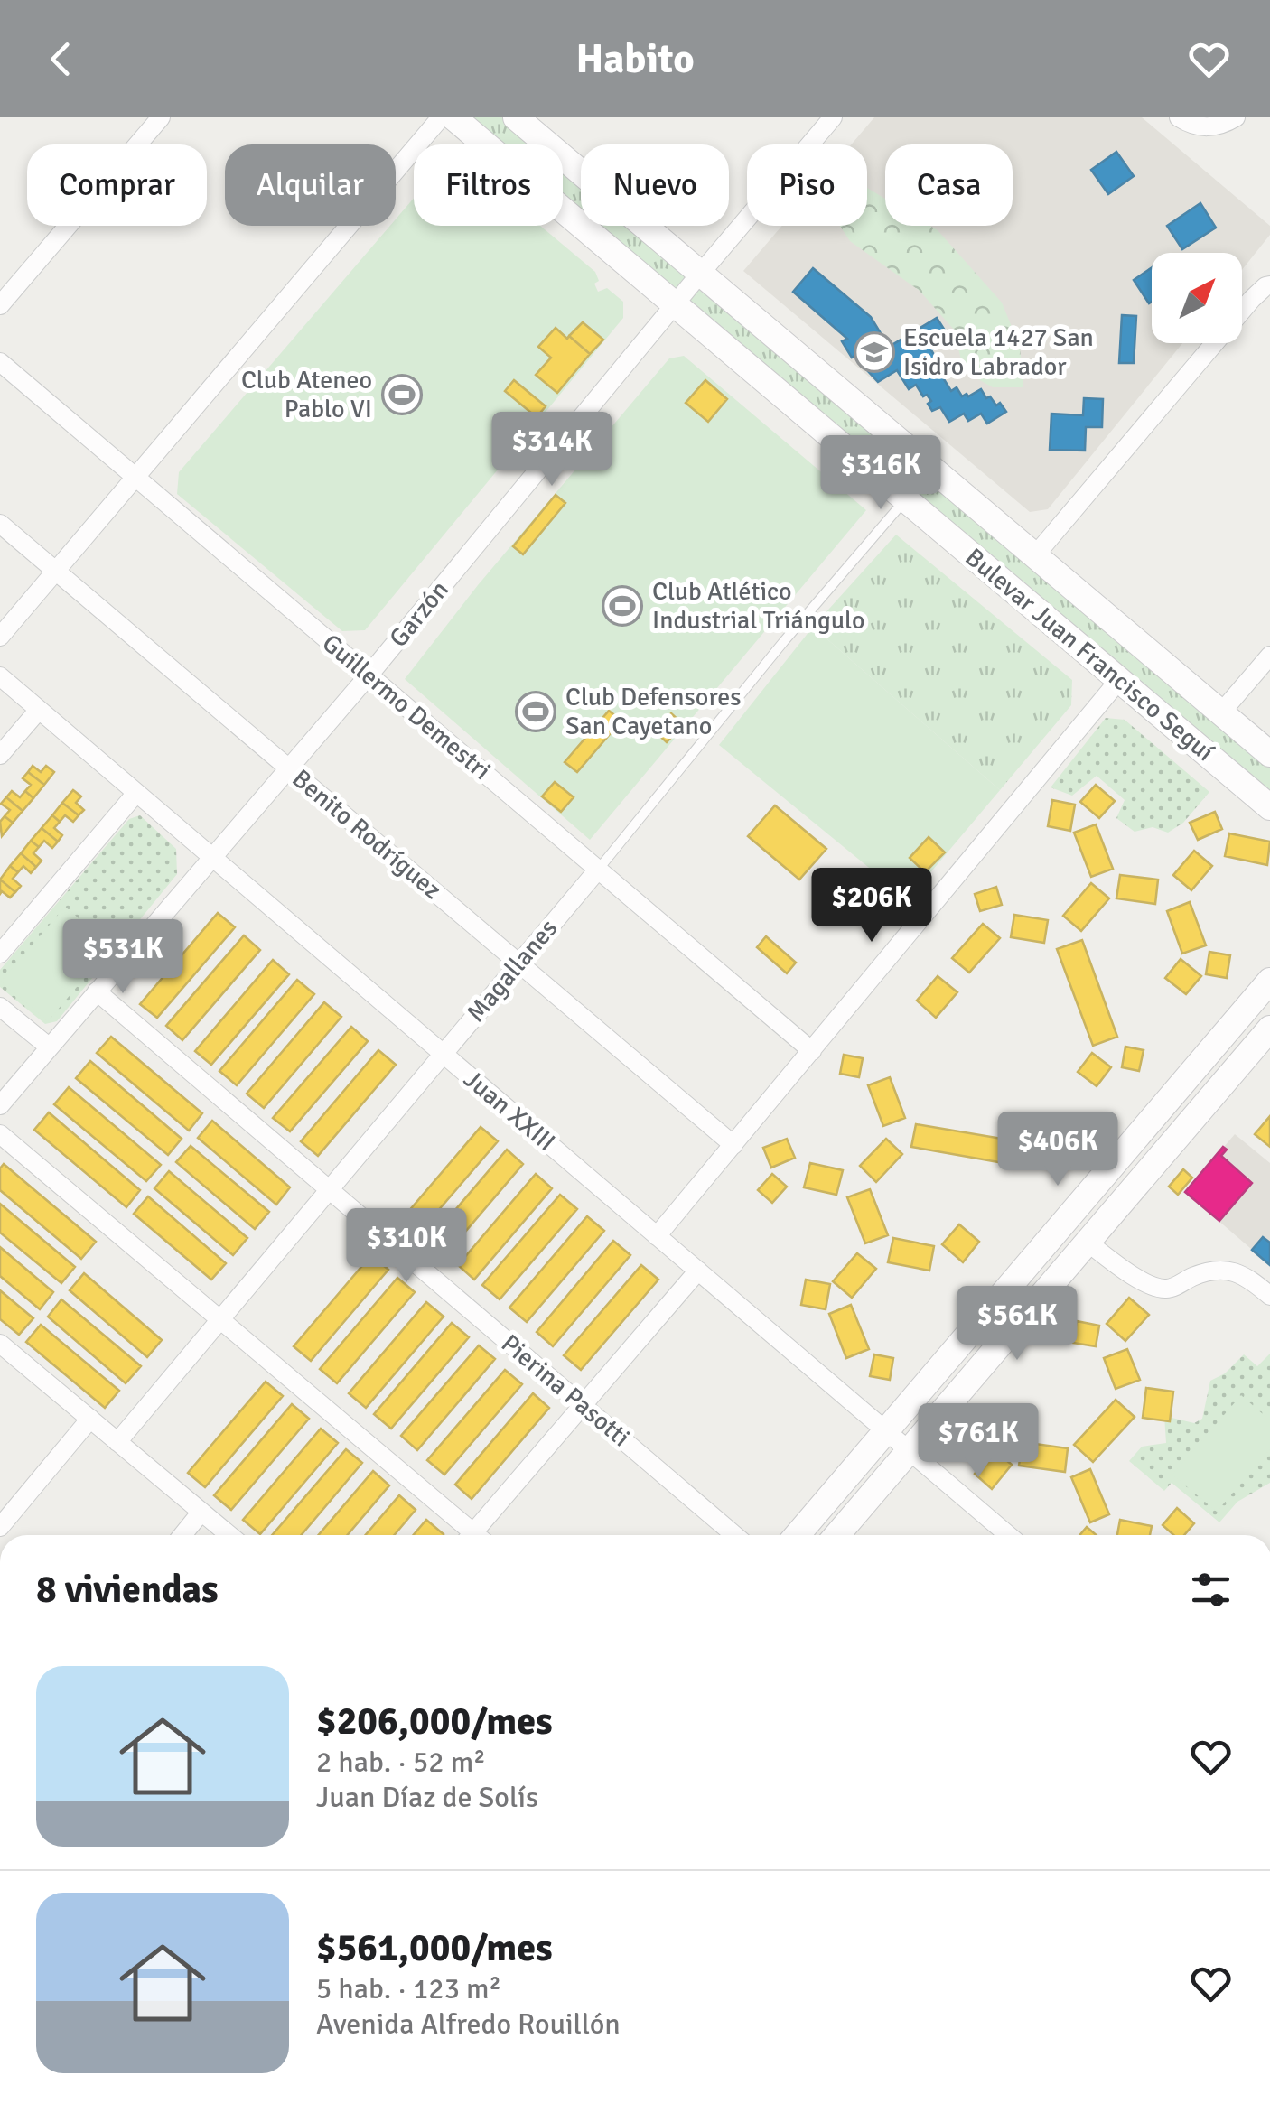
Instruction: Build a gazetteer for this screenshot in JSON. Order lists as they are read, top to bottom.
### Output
{
  "streets": {
    "main road": ["Bulevar Juan Francisco Seguí"],
    "street": [
      "Garzón",
      "Guillermo Demestri",
      "Benito Rodríguez",
      "Magallanes",
      "Juan XXIII",
      "Pierina Pasotti"
    ]
  },
  "crossings": [
    ["Garzón", "Bulevar Juan Francisco Seguí"],
    ["Garzón", "Guillermo Demestri"],
    ["Garzón", "Benito Rodríguez"],
    ["Garzón", "Juan XXIII"],
    ["Garzón", "Pierina Pasotti"],
    ["Bulevar Juan Francisco Seguí", "Magallanes"],
    ["Guillermo Demestri", "Magallanes"],
    ["Benito Rodríguez", "Magallanes"],
    ["Magallanes", "Juan XXIII"],
    ["Magallanes", "Pierina Pasotti"]
  ],
  "places": {
    "school or university": ["Escuela 1427 San Isidro Labrador"],
    "sports": ["Club Ateneo Pablo VI", "Club Atlético Industrial Triángulo", "Club Defensores San Cayetano"]
  },
  "north": "top right",
  "page": {
    "header": "Habito",
    "chip": [
      "Comprar",
      "Alquilar",
      "Filtros",
      "Nuevo",
      "Piso",
      "Casa"
    ],
    "price": [
      "$314K",
      "$316K",
      "$206K",
      "$531K",
      "$406K",
      "$310K",
      "$561K",
      "$761K"
    ],
    "heading": "8 viviendas",
    "list": [
      {
        "name": "$206,000/mes",
        "note": "2 hab. · 52 m² · Juan Díaz de Solís"
      },
      {
        "name": "$561,000/mes",
        "note": "5 hab. · 123 m² · Avenida Alfredo Rouillón"
      }
    ]
  }
}
